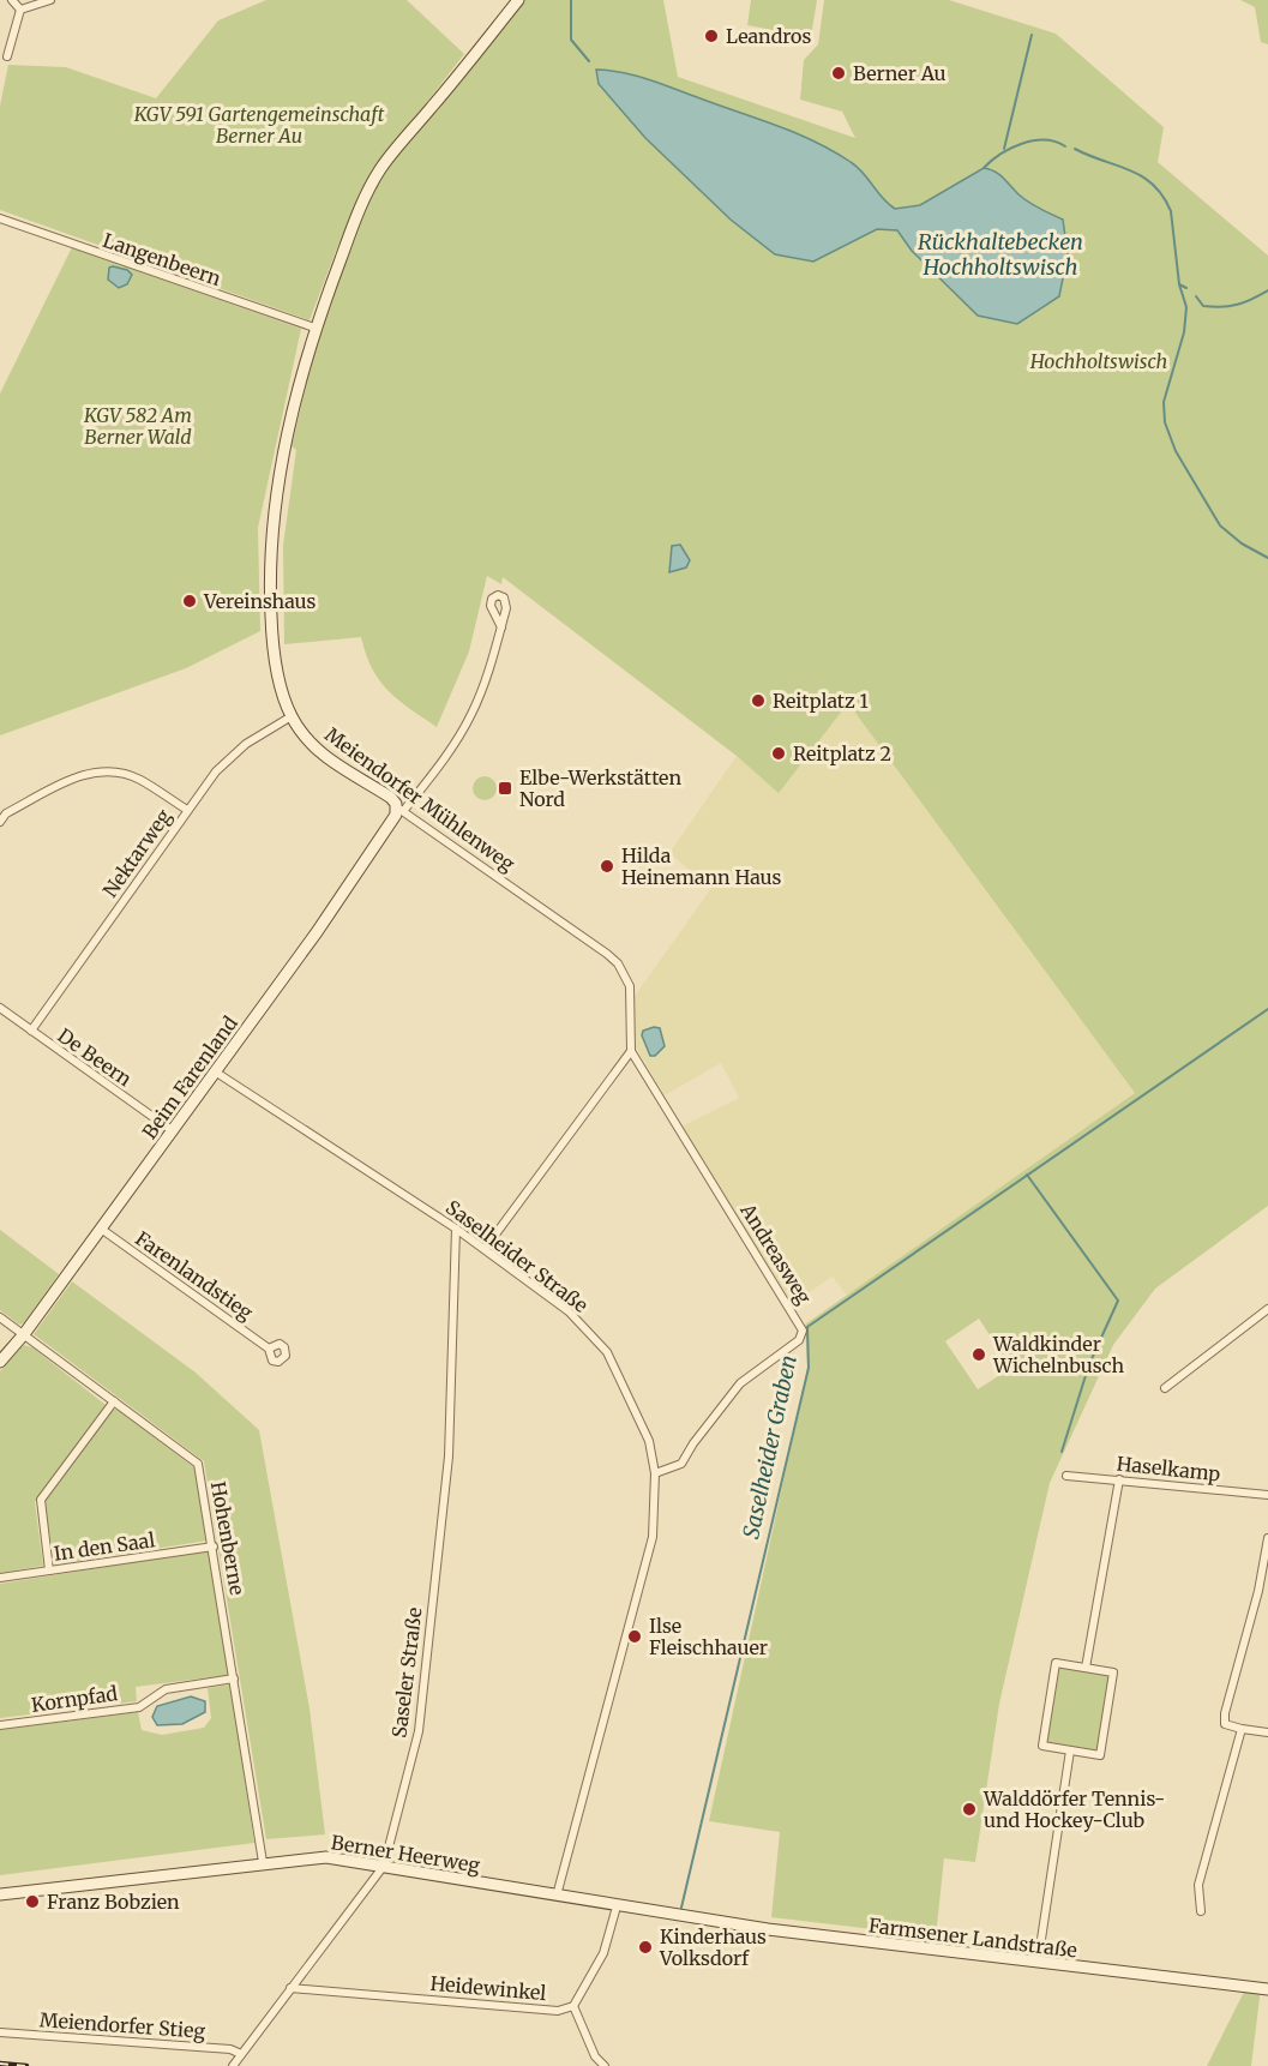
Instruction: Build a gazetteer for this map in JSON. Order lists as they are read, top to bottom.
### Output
{
  "streets": {
    "street": [
      "Langenbeern",
      "Meiendorfer Mühlenweg",
      "Nektarweg",
      "De Beern",
      "Beim Farenland",
      "Andreasweg",
      "Saselheider Straße",
      "Farenlandstieg",
      "Haselkamp",
      "Hohenberne",
      "In den Saal",
      "Saseler Straße",
      "Kornpfad",
      "Berner Heerweg",
      "Farmsener Landstraße",
      "Heidewinkel",
      "Meiendorfer Stieg"
    ]
  },
  "crossings": [
    ["Langenbeern", "Meiendorfer Mühlenweg"],
    ["Meiendorfer Mühlenweg", "Nektarweg"],
    ["Meiendorfer Mühlenweg", "Beim Farenland"],
    ["Meiendorfer Mühlenweg", "Andreasweg"],
    ["Nektarweg", "De Beern"],
    ["De Beern", "Beim Farenland"],
    ["Beim Farenland", "Saselheider Straße"],
    ["Beim Farenland", "Farenlandstieg"],
    ["Beim Farenland", "Hohenberne"],
    ["Andreasweg", "Saselheider Straße"],
    ["Saselheider Straße", "Saseler Straße"],
    ["Saselheider Straße", "Berner Heerweg"],
    ["Hohenberne", "In den Saal"],
    ["Hohenberne", "Kornpfad"],
    ["Hohenberne", "Berner Heerweg"],
    ["Saseler Straße", "Berner Heerweg"],
    ["Saseler Straße", "Heidewinkel"],
    ["Saseler Straße", "Meiendorfer Stieg"],
    ["Berner Heerweg", "Farmsener Landstraße"],
    ["Berner Heerweg", "Heidewinkel"]
  ],
  "water": ["Rückhaltebecken Hochholtswisch", "Saselheider Graben"],
  "parks": ["KGV 591 Gartengemeinschaft Berner Au", "Hochholtswisch", "KGV 582 Am Berner Wald"],
  "places": {
    "other": [
      "Leandros",
      "Berner Au",
      "Vereinshaus",
      "Reitplatz 1",
      "Reitplatz 2",
      "Hilda Heinemann Haus",
      "Waldkinder Wichelnbusch",
      "Ilse Fleischhauer",
      "Walddörfer Tennis- und Hockey-Club",
      "Franz Bobzien",
      "Kinderhaus Volksdorf"
    ],
    "transit": ["Elbe-Werkstätten Nord"]
  }
}
